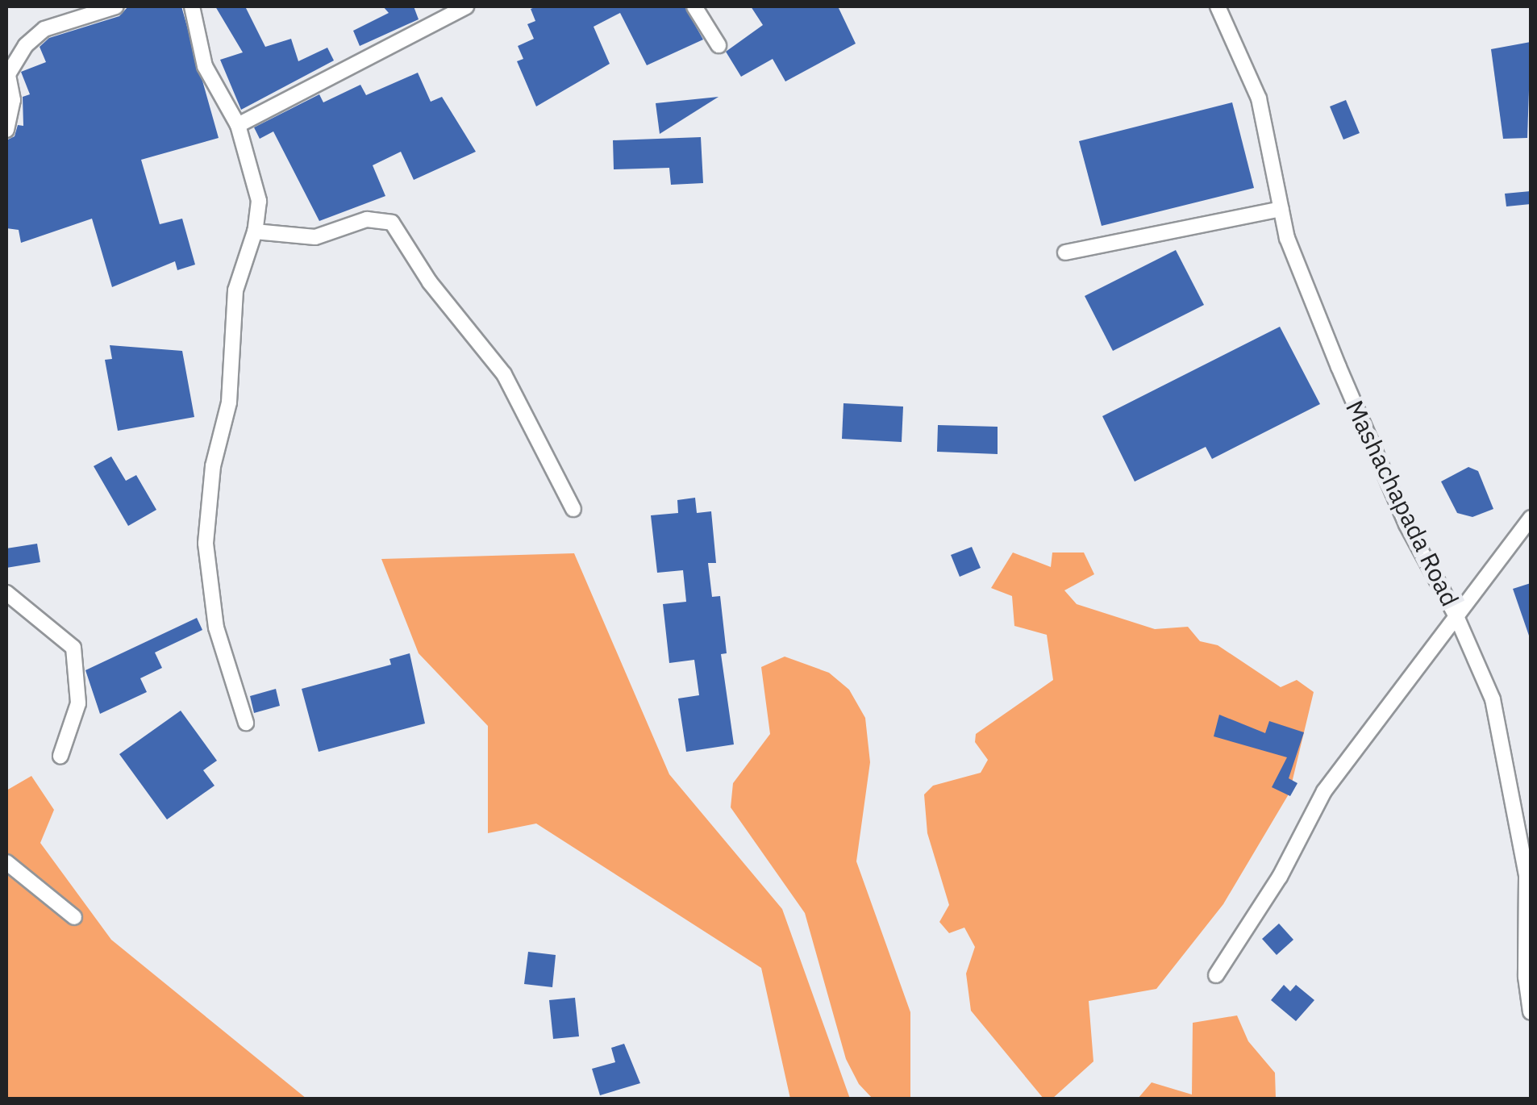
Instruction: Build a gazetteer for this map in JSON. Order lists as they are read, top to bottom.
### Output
{
  "streets": {
    "street": ["Mashachapada Road"]
  }
}
